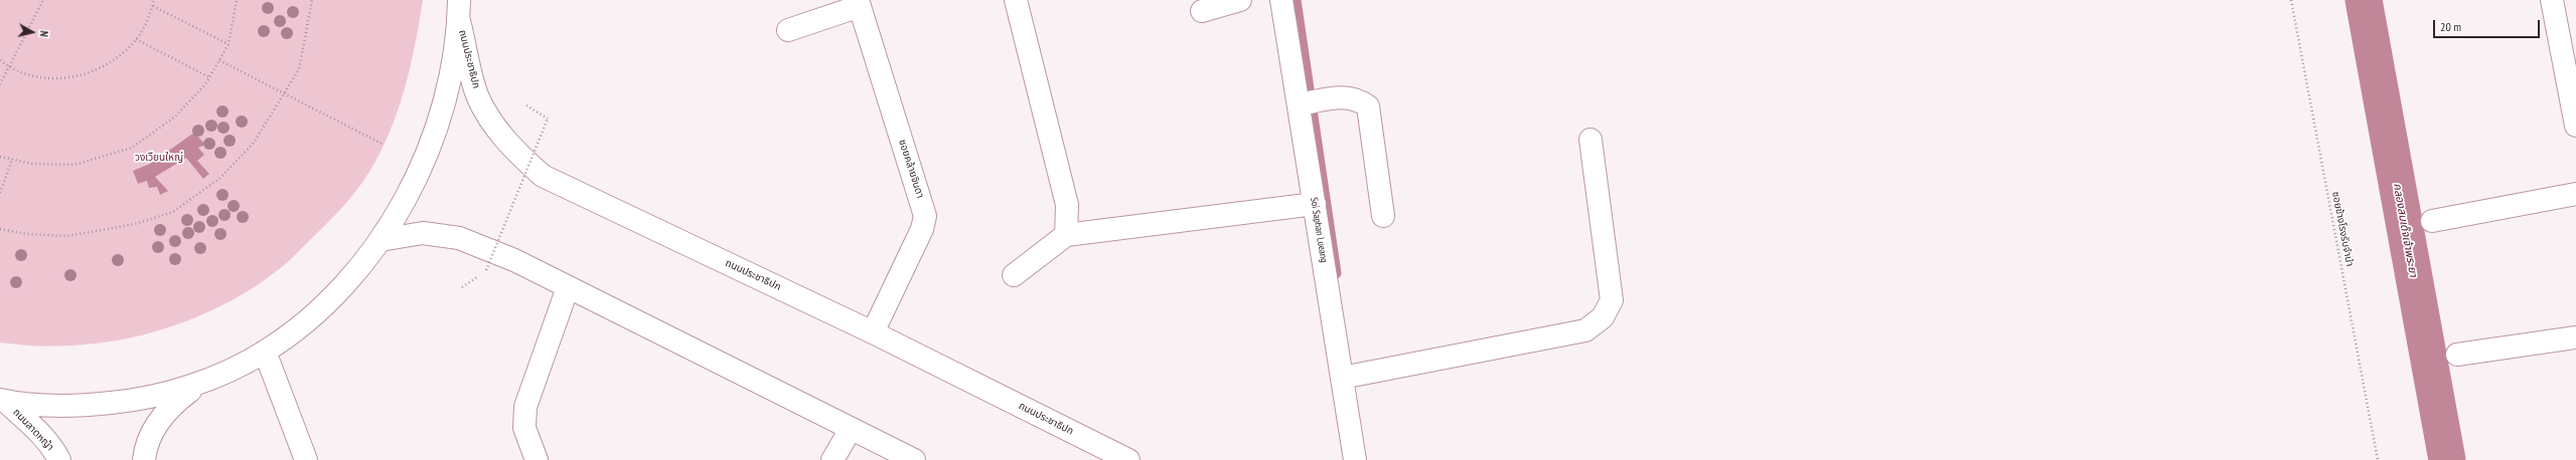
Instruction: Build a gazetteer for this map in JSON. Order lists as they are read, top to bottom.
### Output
{
  "streets": {
    "street": [
      "ถนนประชาธิปก",
      "ซอยคล้ายจินดา",
      "Soi Saphan Lueang",
      "ถนนลาดหญ้า"
    ],
    "path": ["ซอยข้างโรงรับจำนำ"]
  },
  "crossings": [
    ["ถนนประชาธิปก", "ซอยคล้ายจินดา"]
  ],
  "water": ["คลองสมเด็จเจ้าพระยา"],
  "parks": ["วงเวียนใหญ่"],
  "scale_bar": "20 m",
  "north": "right"
}
